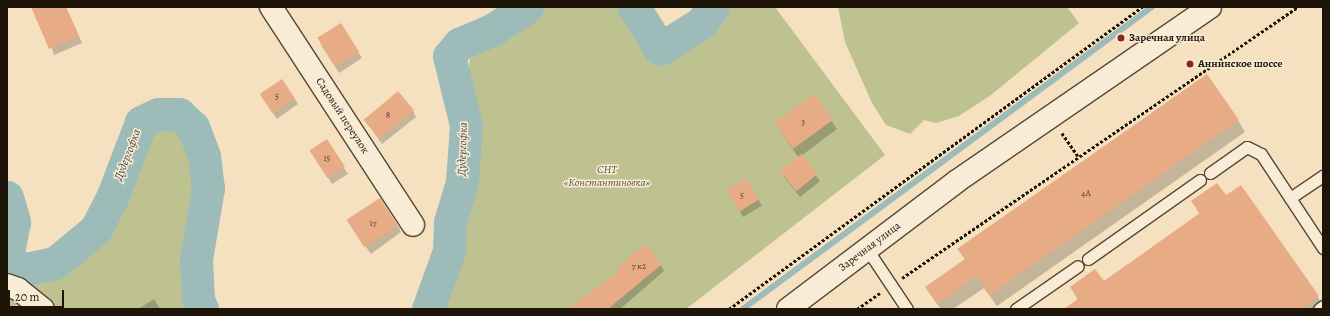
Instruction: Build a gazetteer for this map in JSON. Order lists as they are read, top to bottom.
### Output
{
  "streets": {
    "street": ["Садовый переулок", "Заречная улица"]
  },
  "water": ["Дудергофка"],
  "parks": ["СНТ «Константиновка»"],
  "places": ["Заречная улица", "Аннинское шоссе"],
  "house_numbers": [
    "5",
    "8",
    "3",
    "15",
    "4А",
    "5",
    "17",
    "7 к2"
  ],
  "scale_bar": "20 m"
}
